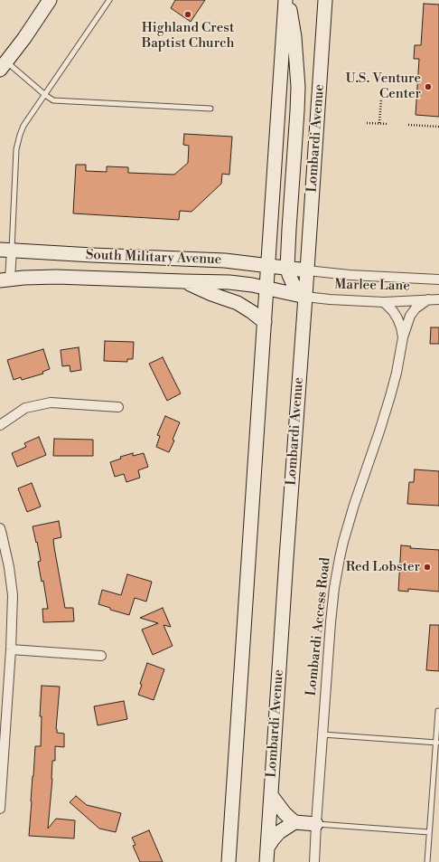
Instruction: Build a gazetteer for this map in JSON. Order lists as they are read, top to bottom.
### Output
{
  "streets": {
    "main road": ["Lombardi Avenue", "South Military Avenue"],
    "street": ["Marlee Lane", "Lombardi Access Road"]
  },
  "crossings": [
    ["Lombardi Avenue", "South Military Avenue"],
    ["Lombardi Avenue", "Marlee Lane"],
    ["South Military Avenue", "Marlee Lane"],
    ["Marlee Lane", "Lombardi Access Road"]
  ],
  "places": ["Highland Crest Baptist Church", "U.S. Venture Center", "Red Lobster"]
}
